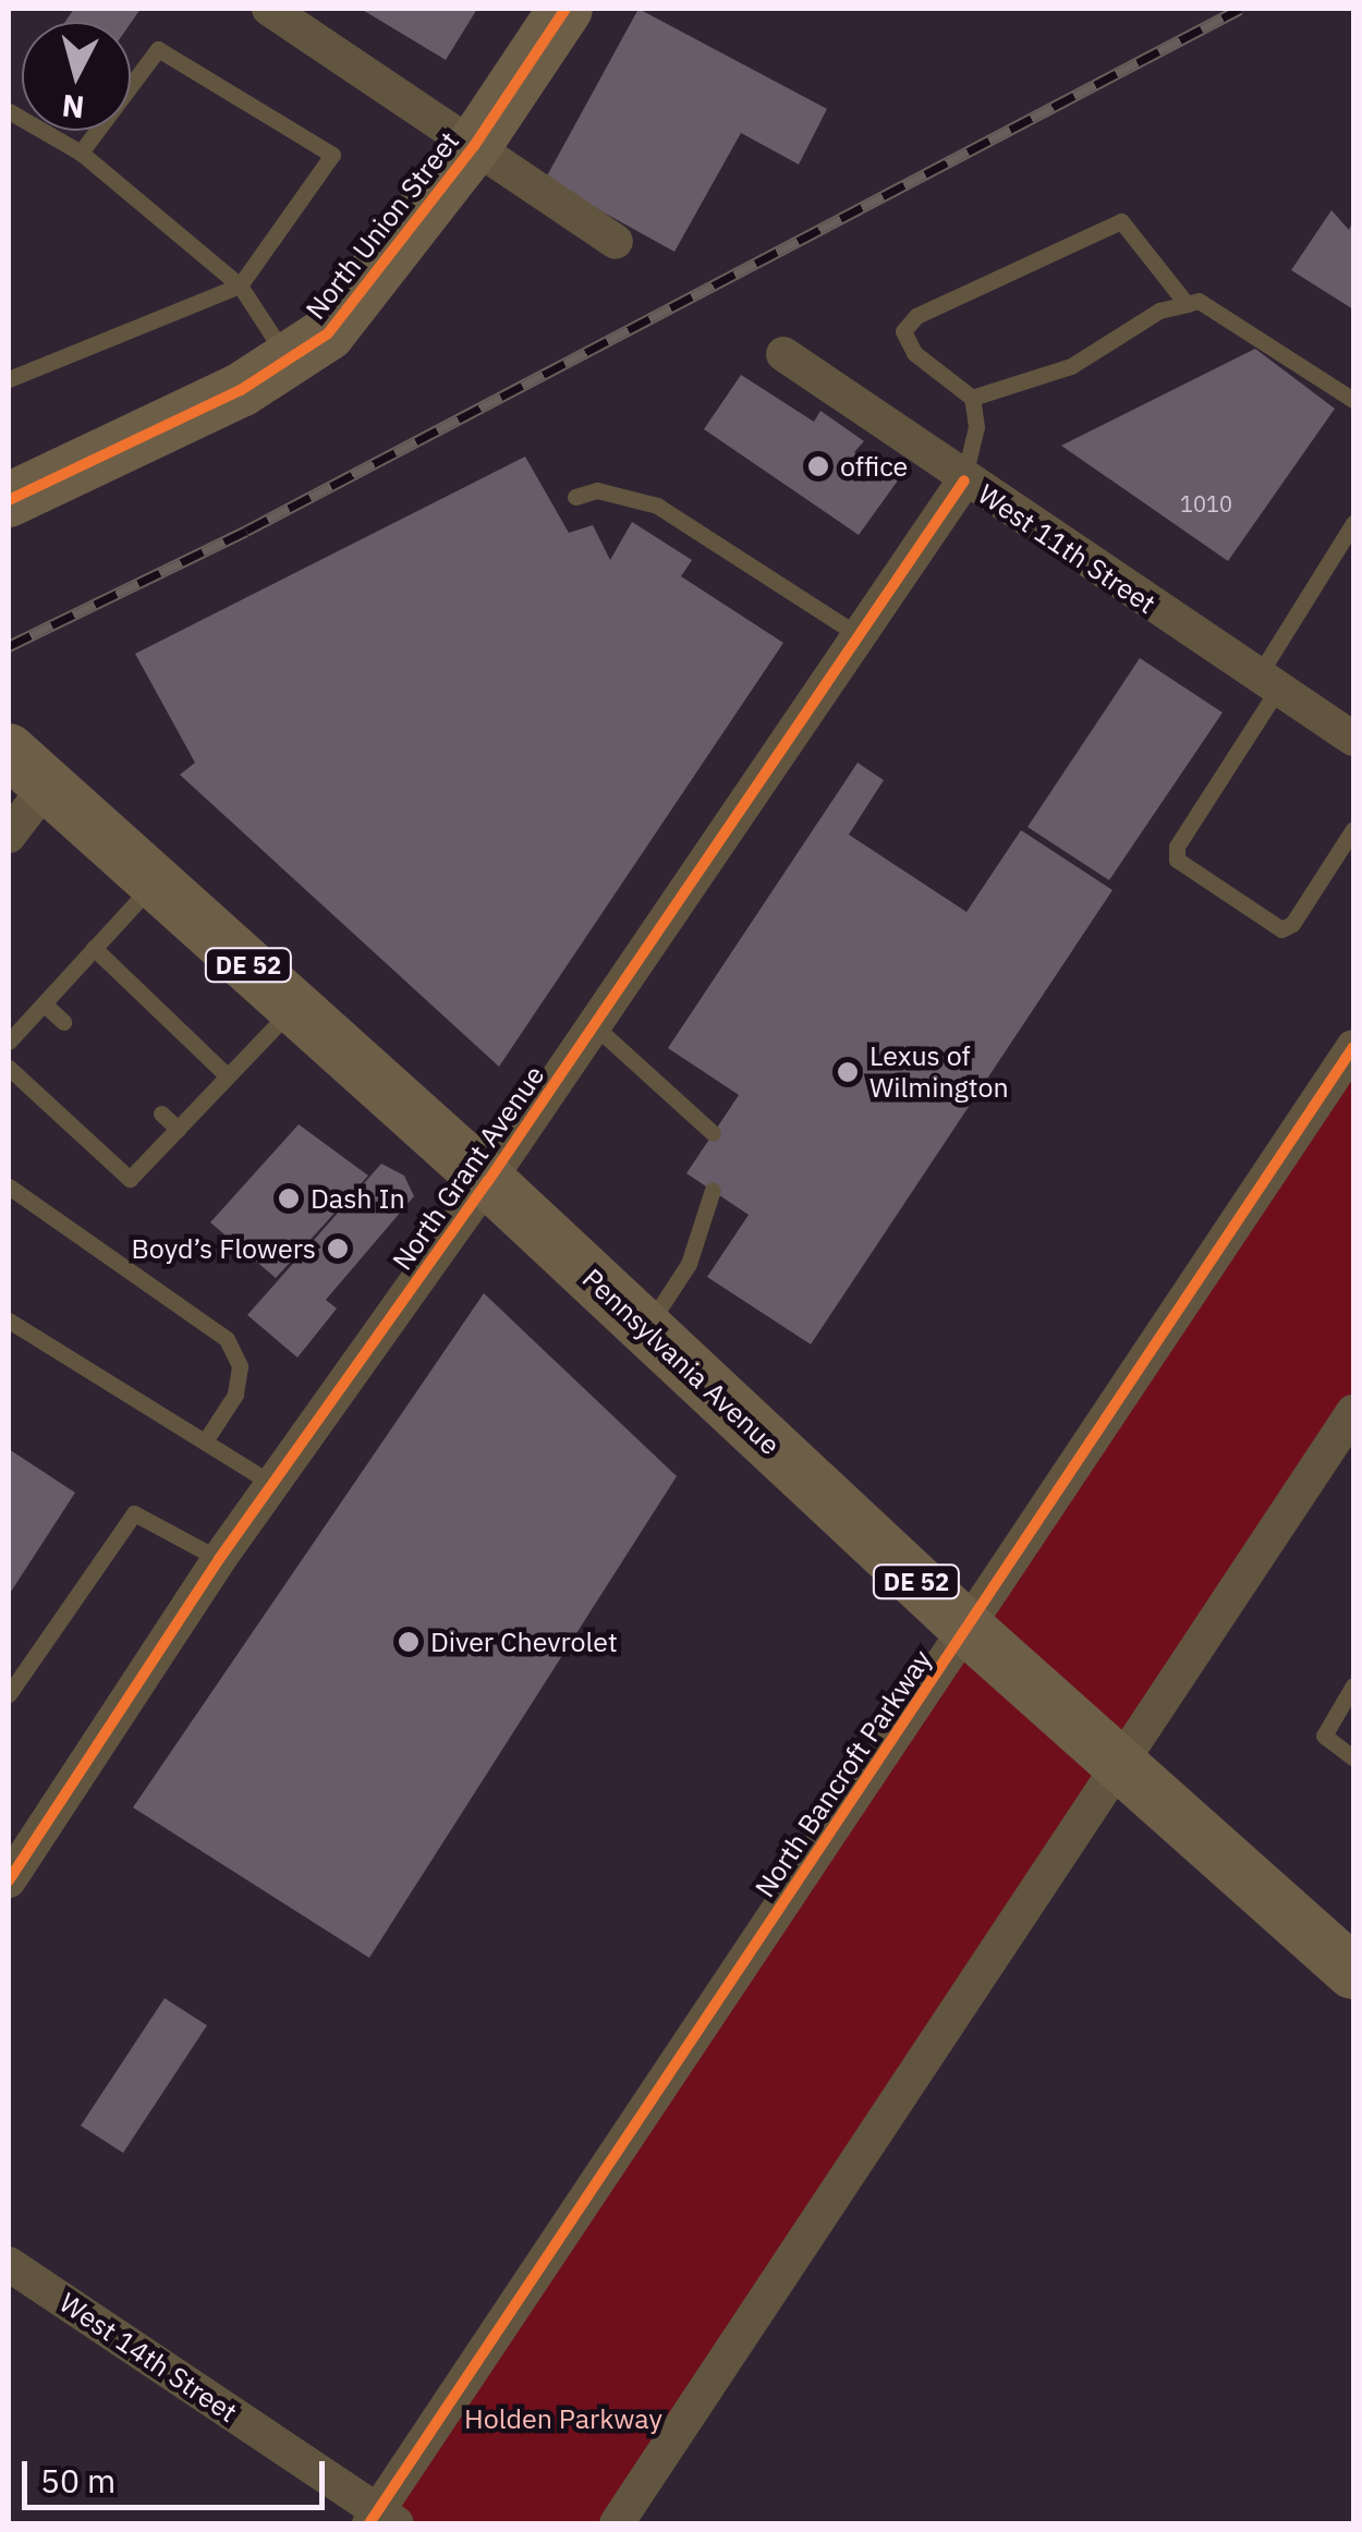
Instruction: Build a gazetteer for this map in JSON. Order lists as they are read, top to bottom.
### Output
{
  "streets": {
    "main road": ["North Union Street", "DE 52", "Pennsylvania Avenue"],
    "street": [
      "West 11th Street",
      "North Grant Avenue",
      "North Bancroft Parkway",
      "West 14th Street"
    ]
  },
  "crossings": [
    ["West 11th Street", "North Grant Avenue"],
    ["North Grant Avenue", "Pennsylvania Avenue"],
    ["Pennsylvania Avenue", "North Bancroft Parkway"],
    ["North Bancroft Parkway", "West 14th Street"]
  ],
  "parks": ["Holden Parkway"],
  "places": [
    "office",
    "Lexus of Wilmington",
    "Dash In",
    "Boyd’s Flowers",
    "Diver Chevrolet"
  ],
  "house_numbers": ["1010"],
  "scale_bar": "50 m",
  "north": "bottom"
}
